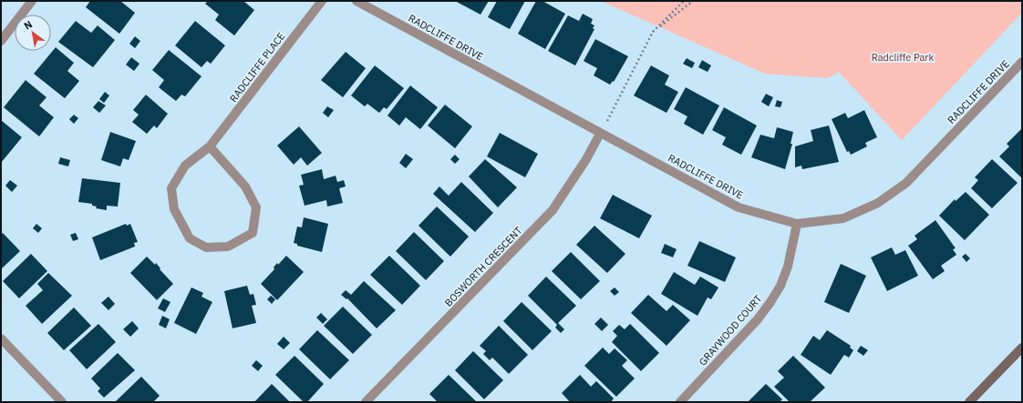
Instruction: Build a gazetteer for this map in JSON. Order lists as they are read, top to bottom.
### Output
{
  "streets": {
    "street": [
      "RADCLIFFE DRIVE",
      "RADCLIFFE PLACE",
      "BOSWORTH CRESCENT",
      "GRAYWOOD COURT"
    ]
  },
  "crossings": [
    ["RADCLIFFE DRIVE", "BOSWORTH CRESCENT"],
    ["RADCLIFFE DRIVE", "GRAYWOOD COURT"]
  ],
  "parks": ["Radcliffe Park"],
  "north": "top left"
}
